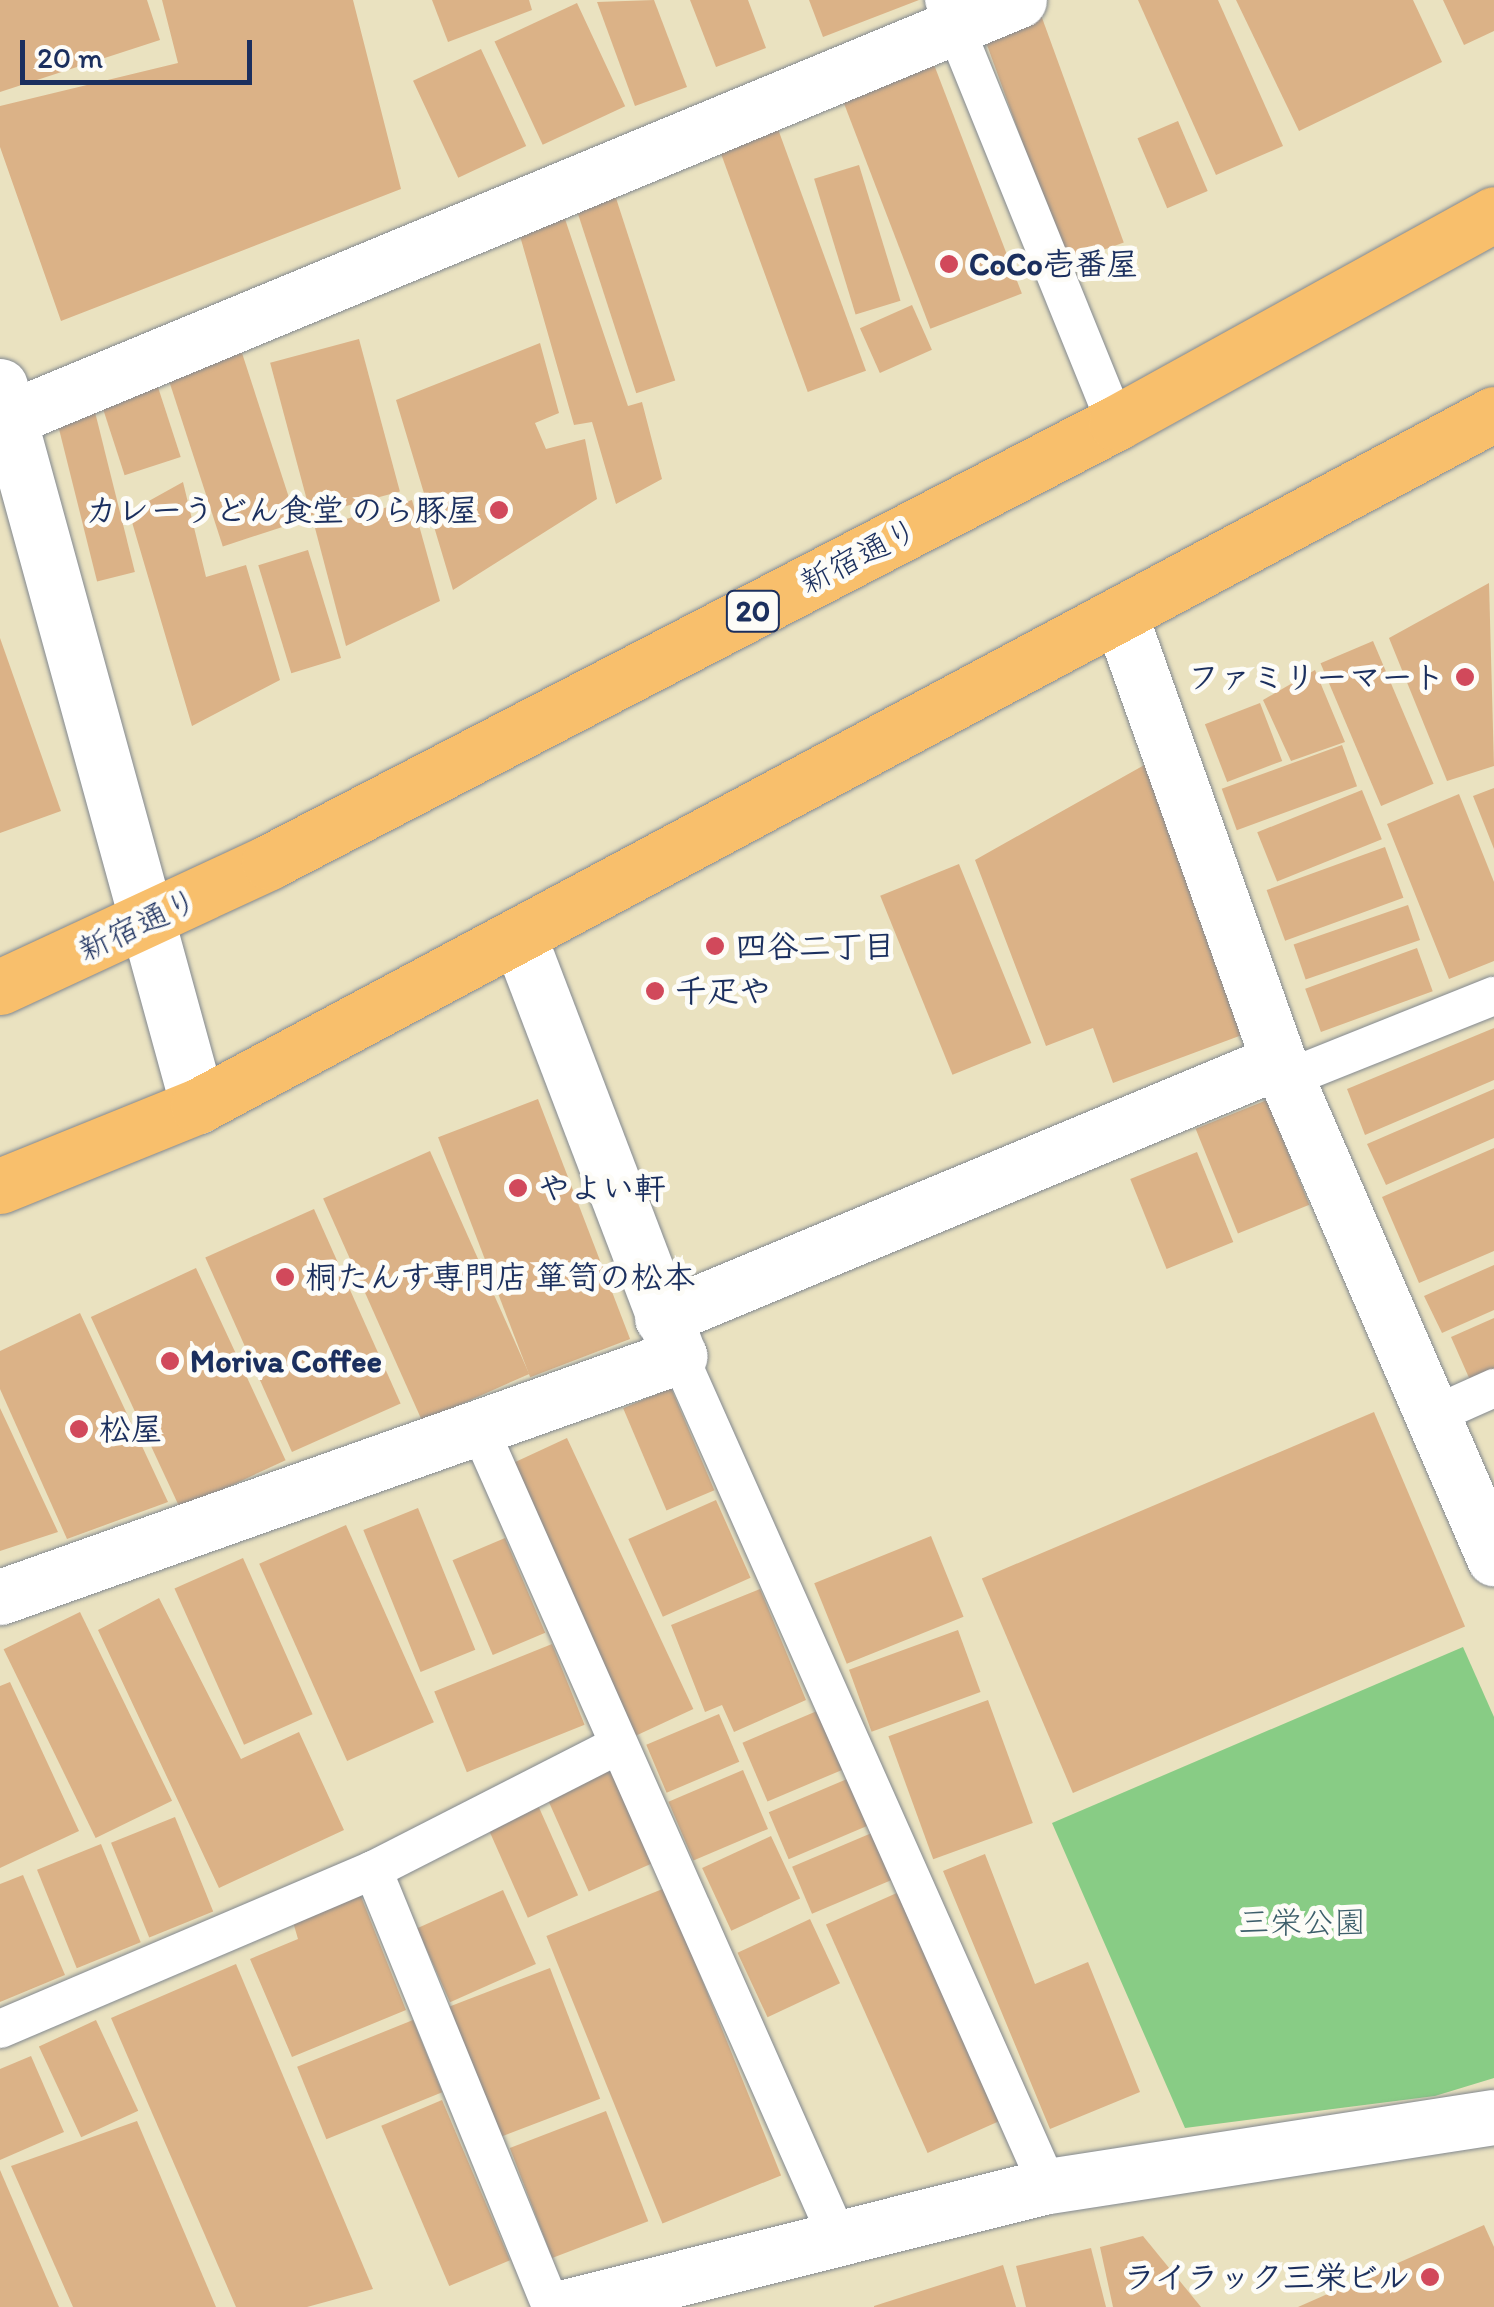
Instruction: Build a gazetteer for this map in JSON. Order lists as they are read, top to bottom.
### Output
{
  "streets": {
    "highway": ["新宿通り", "20"]
  },
  "parks": ["三栄公園"],
  "places": [
    "CoCo壱番屋",
    "カレーうどん食堂 のら豚屋",
    "ファミリーマート",
    "四谷二丁目",
    "千疋や",
    "やよい軒",
    "桐たんす専門店 箪笥の松本",
    "Moriva Coffee",
    "松屋",
    "ライラック三栄ビル"
  ],
  "scale_bar": "20 m"
}
